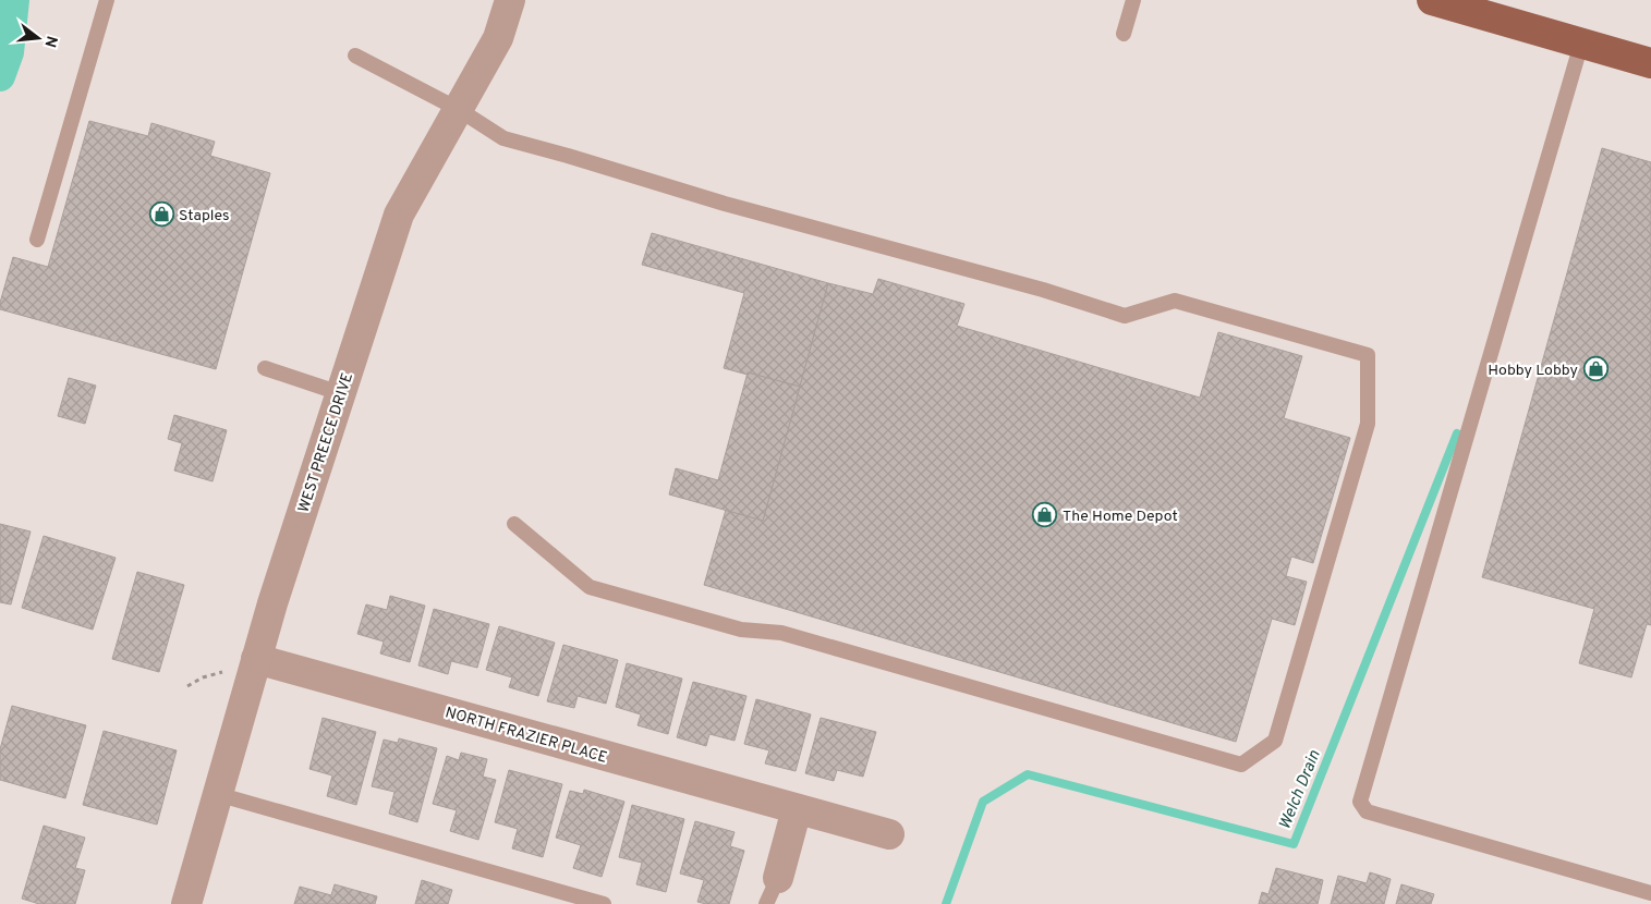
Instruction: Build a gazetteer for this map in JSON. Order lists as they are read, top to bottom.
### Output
{
  "streets": {
    "street": ["WEST PREECE DRIVE", "NORTH FRAZIER PLACE"]
  },
  "crossings": [
    ["WEST PREECE DRIVE", "NORTH FRAZIER PLACE"]
  ],
  "water": ["Welch Drain"],
  "places": {
    "shop": ["Staples", "Hobby Lobby", "The Home Depot"]
  },
  "north": "right"
}
